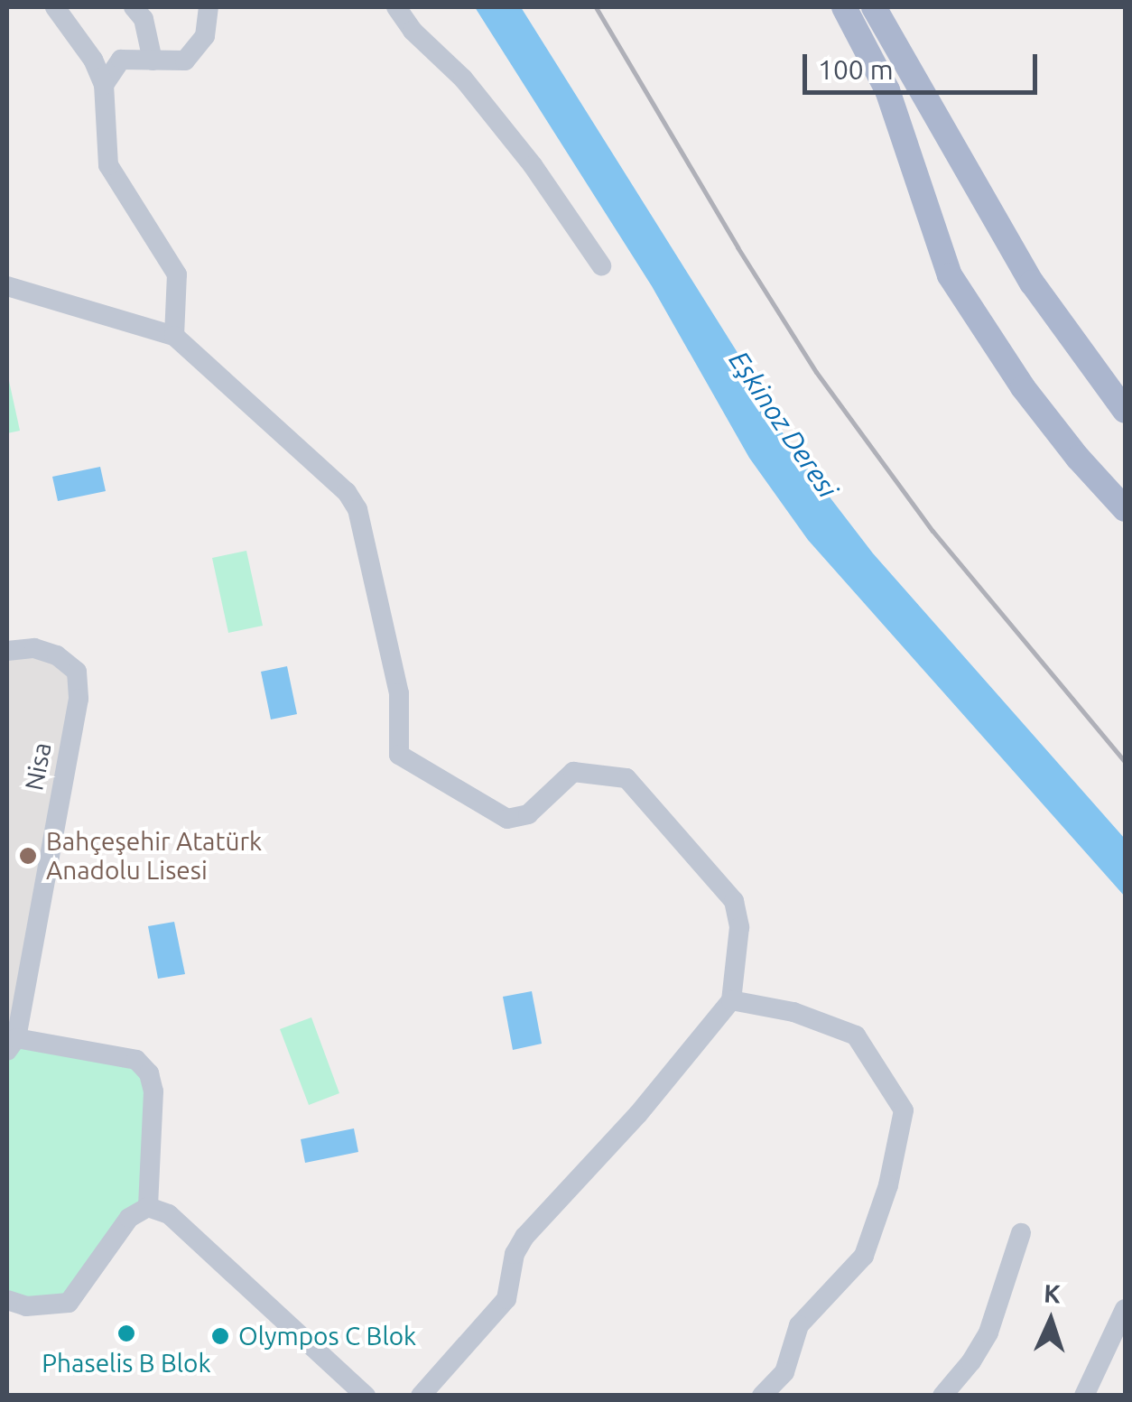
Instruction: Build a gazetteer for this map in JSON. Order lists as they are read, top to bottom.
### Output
{
  "streets": {
    "street": ["Nisa"]
  },
  "water": ["Eşkinoz Deresi"],
  "places": ["Bahçeşehir Atatürk Anadolu Lisesi", "Phaselis B Blok", "Olympos C Blok"],
  "scale_bar": "100 m",
  "north": "top"
}
